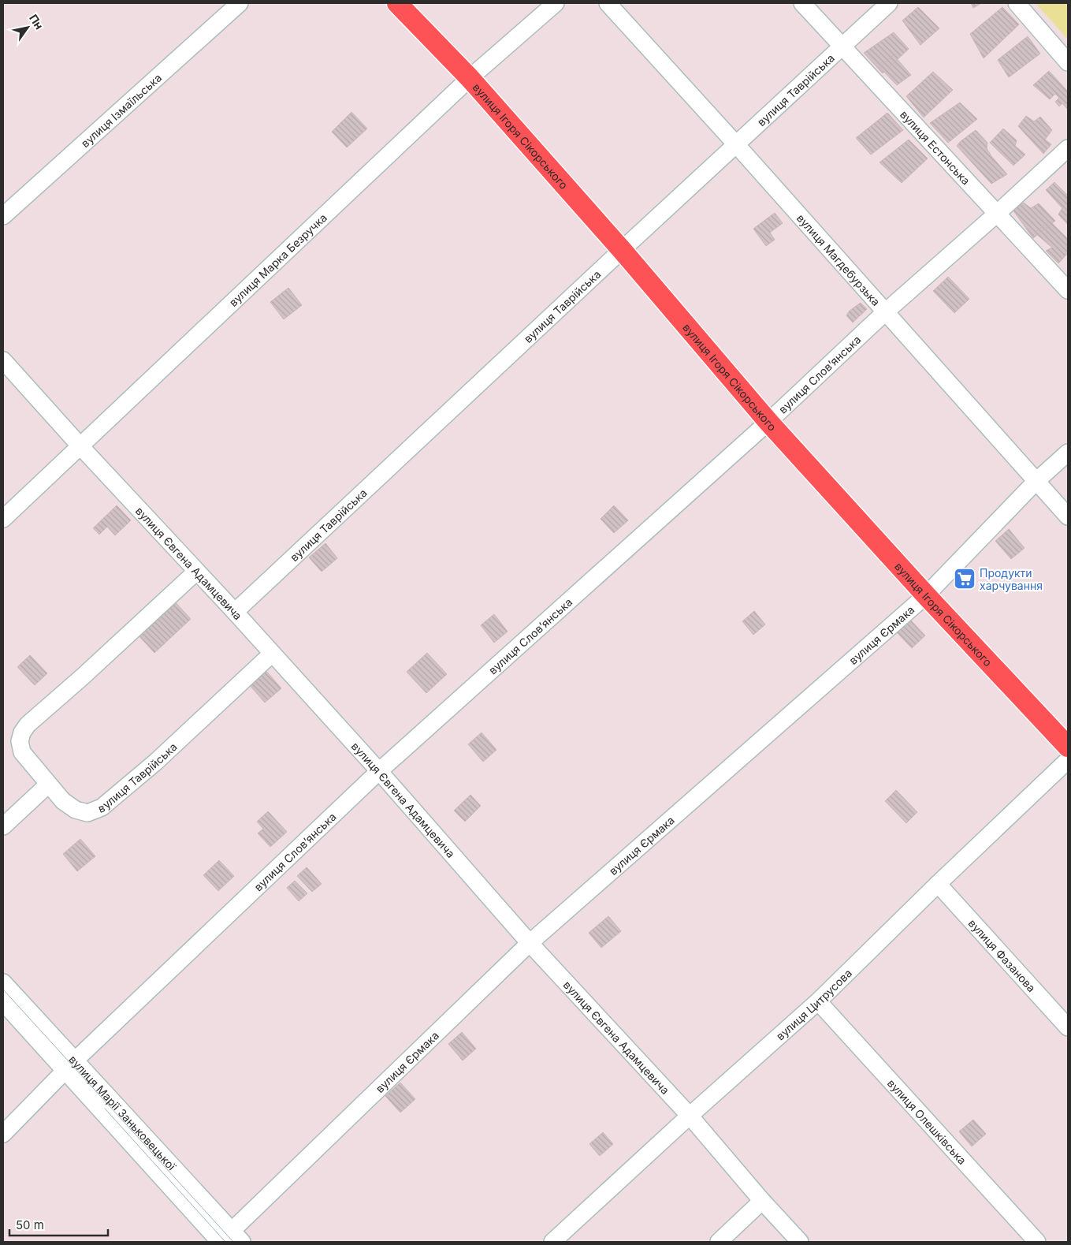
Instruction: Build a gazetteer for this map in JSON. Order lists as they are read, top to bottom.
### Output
{
  "streets": {
    "main road": ["вулиця Ігоря Сікорського"],
    "street": [
      "вулиця Таврійська",
      "вулиця Ізмаїльська",
      "вулиця Естонська",
      "вулиця Марка Безручка",
      "вулиця Магдебурзька",
      "вулиця Слов’янська",
      "вулиця Євгена Адамцевича",
      "вулиця Єрмака",
      "вулиця Фазанова",
      "вулиця Цитрусова",
      "вулиця Марії Заньковецької",
      "вулиця Олешківська"
    ]
  },
  "crossings": [
    ["вулиця Таврійська", "вулиця Ігоря Сікорського"],
    ["вулиця Таврійська", "вулиця Естонська"],
    ["вулиця Таврійська", "вулиця Магдебурзька"],
    ["вулиця Таврійська", "вулиця Євгена Адамцевича"],
    ["вулиця Ігоря Сікорського", "вулиця Марка Безручка"],
    ["вулиця Ігоря Сікорського", "вулиця Слов’янська"],
    ["вулиця Ігоря Сікорського", "вулиця Єрмака"],
    ["вулиця Естонська", "вулиця Слов’янська"],
    ["вулиця Марка Безручка", "вулиця Євгена Адамцевича"],
    ["вулиця Магдебурзька", "вулиця Слов’янська"],
    ["вулиця Магдебурзька", "вулиця Єрмака"],
    ["вулиця Слов’янська", "вулиця Євгена Адамцевича"],
    ["вулиця Слов’янська", "вулиця Марії Заньковецької"],
    ["вулиця Євгена Адамцевича", "вулиця Єрмака"],
    ["вулиця Євгена Адамцевича", "вулиця Цитрусова"],
    ["вулиця Єрмака", "вулиця Марії Заньковецької"],
    ["вулиця Фазанова", "вулиця Цитрусова"],
    ["вулиця Цитрусова", "вулиця Олешківська"]
  ],
  "places": {
    "supermarket": ["Продукти харчування"]
  },
  "scale_bar": "50 m",
  "north": "top right"
}
